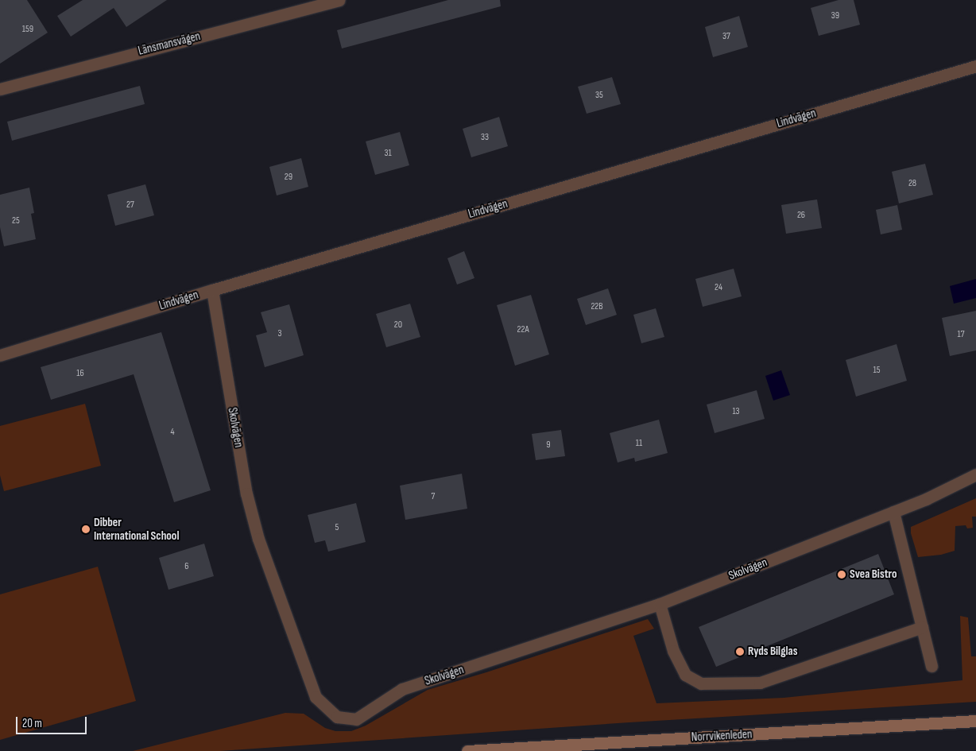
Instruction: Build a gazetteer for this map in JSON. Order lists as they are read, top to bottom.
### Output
{
  "streets": {
    "main road": ["Norrvikenleden"],
    "street": ["Länsmansvägen", "Lindvägen", "Skolvägen"]
  },
  "crossings": [
    ["Lindvägen", "Skolvägen"]
  ],
  "places": ["Dibber International School", "Svea Bistro", "Ryds Bilglas"],
  "house_numbers": [
    "39",
    "159",
    "37",
    "35",
    "33",
    "31",
    "29",
    "28",
    "27",
    "26",
    "25",
    "24",
    "22B",
    "20",
    "22A",
    "3",
    "17",
    "15",
    "16",
    "13",
    "4",
    "11",
    "9",
    "7",
    "5",
    "6"
  ],
  "scale_bar": "20 m"
}
